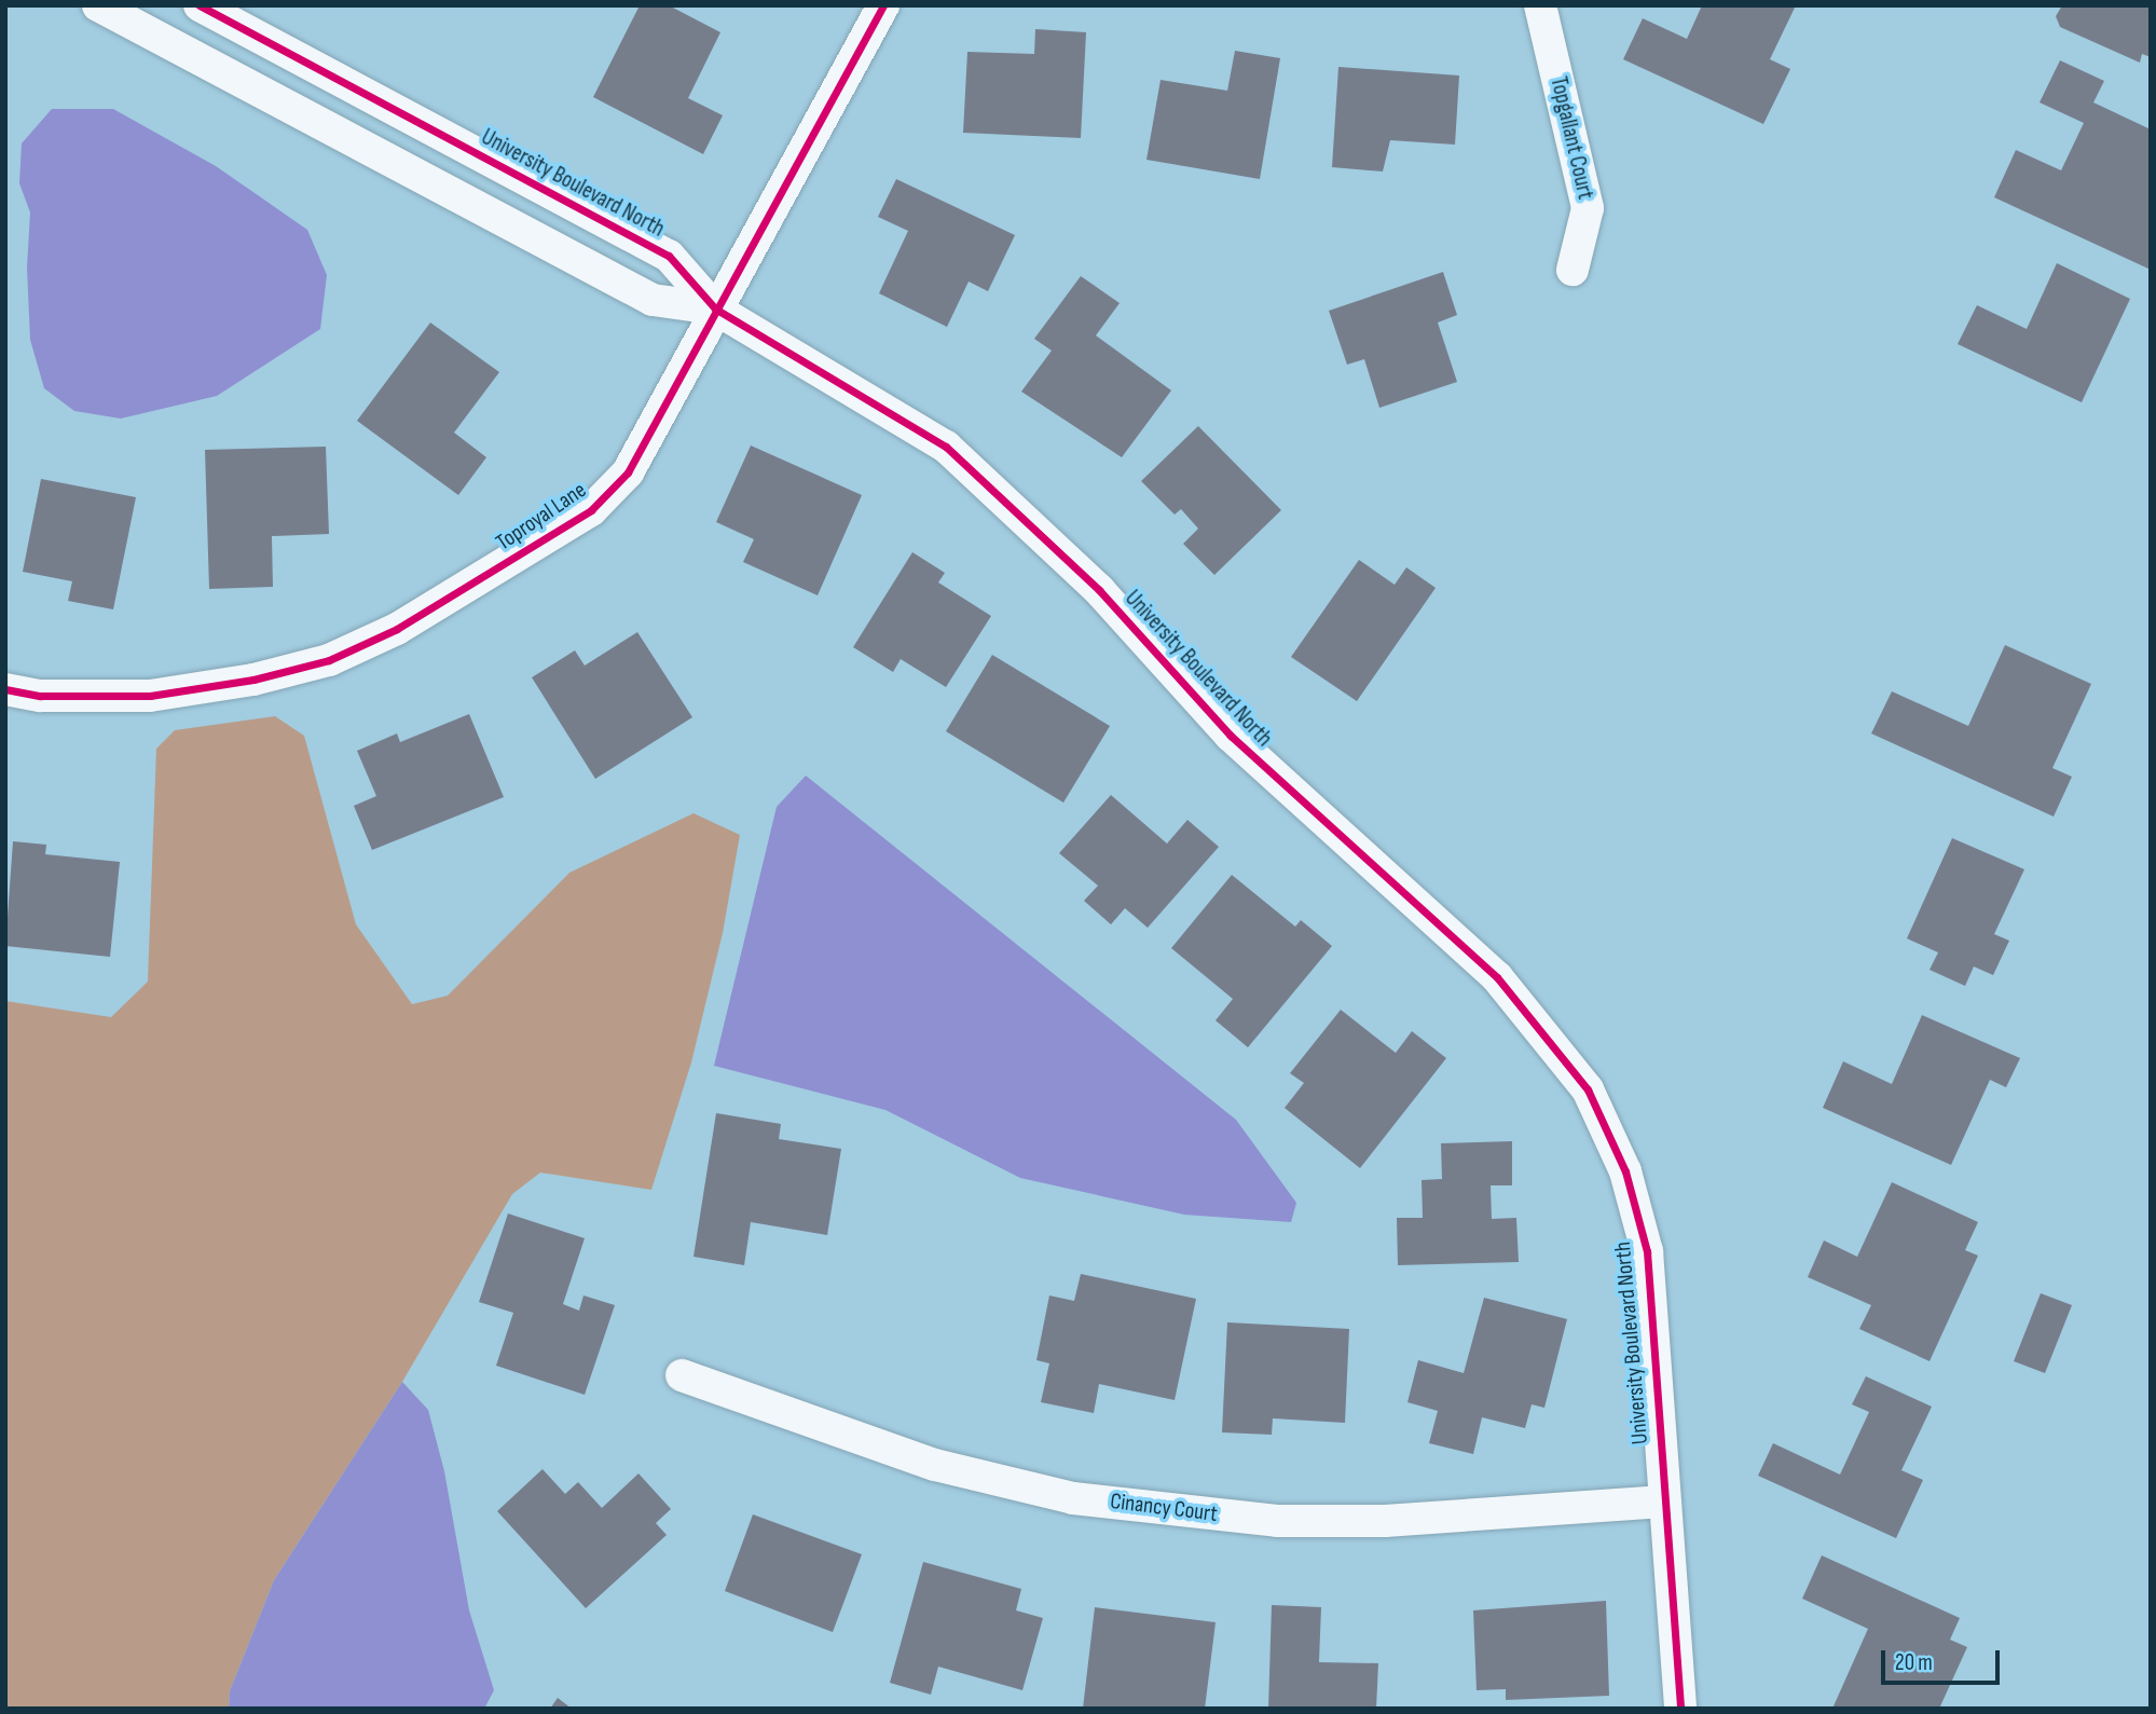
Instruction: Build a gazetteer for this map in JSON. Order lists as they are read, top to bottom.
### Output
{
  "streets": {
    "street": [
      "Topgallant Court",
      "University Boulevard North",
      "Toproyal Lane",
      "Cinancy Court"
    ]
  },
  "crossings": [
    ["University Boulevard North", "Toproyal Lane"],
    ["University Boulevard North", "Cinancy Court"]
  ],
  "scale_bar": "20 m"
}
